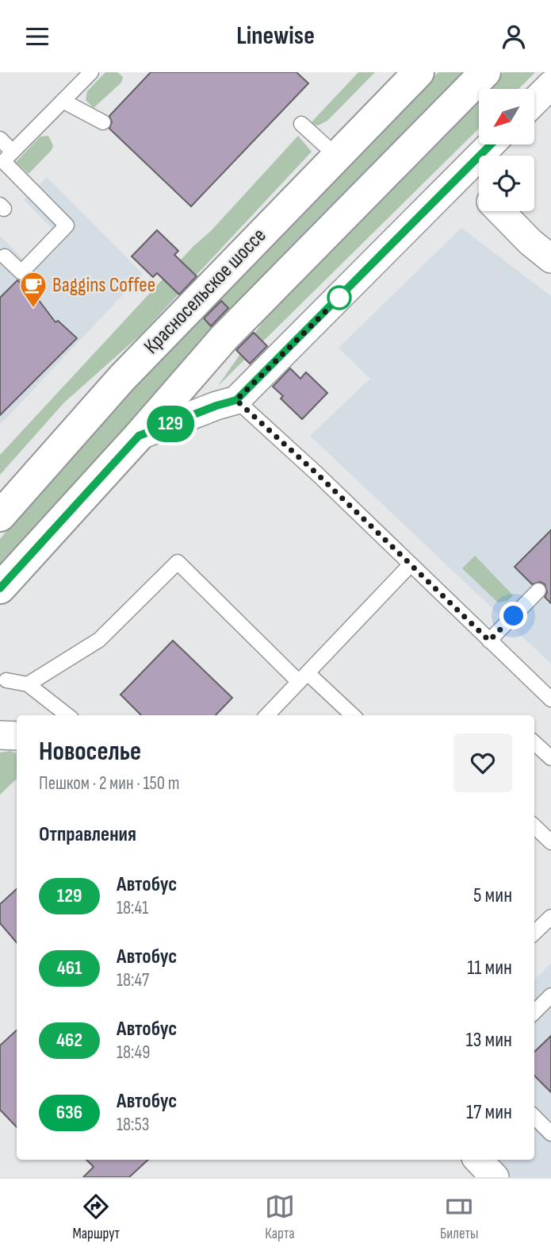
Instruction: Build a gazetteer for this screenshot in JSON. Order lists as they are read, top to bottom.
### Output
{
  "streets": {
    "main road": ["Красносельское шоссе"]
  },
  "places": {
    "cafe": ["Baggins Coffee"]
  },
  "lines": ["bus line 129"],
  "north": "bottom left",
  "page": {
    "header": "Linewise",
    "on_map": "129",
    "heading": [
      ["Новоселье", "Пешком · 2 мин · 150 m"],
      "Отправления"
    ],
    "list": [
      {
        "mark": "129",
        "name": "Автобус",
        "note": "18:41",
        "value": "5 мин"
      },
      {
        "mark": "461",
        "name": "Автобус",
        "note": "18:47",
        "value": "11 мин"
      },
      {
        "mark": "462",
        "name": "Автобус",
        "note": "18:49",
        "value": "13 мин"
      },
      {
        "mark": "636",
        "name": "Автобус",
        "note": "18:53",
        "value": "17 мин"
      }
    ],
    "tabs": ["Маршрут", "Карта", "Билеты"]
  }
}
